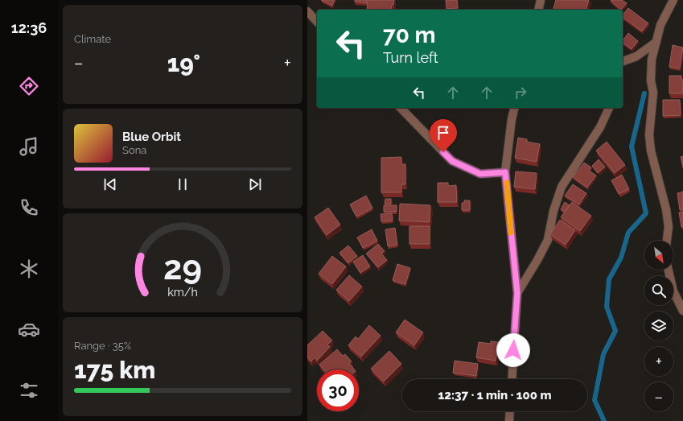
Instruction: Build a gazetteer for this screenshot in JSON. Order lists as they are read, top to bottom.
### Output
{
  "north": "bottom right",
  "page": {
    "tabs": "12:36",
    "tile": [
      "Climate",
      ["Range · 35%", "175 km"]
    ],
    "turn": ["70 m", "Turn left"],
    "heat": ["−", "19°", "+"],
    "song": ["Blue Orbit", "Sona"],
    "map_buttons": ["+", "−"],
    "limit": "30",
    "trip": "12:37 · 1 min · 100 m",
    "gauge": ["29", "km/h"]
  }
}
